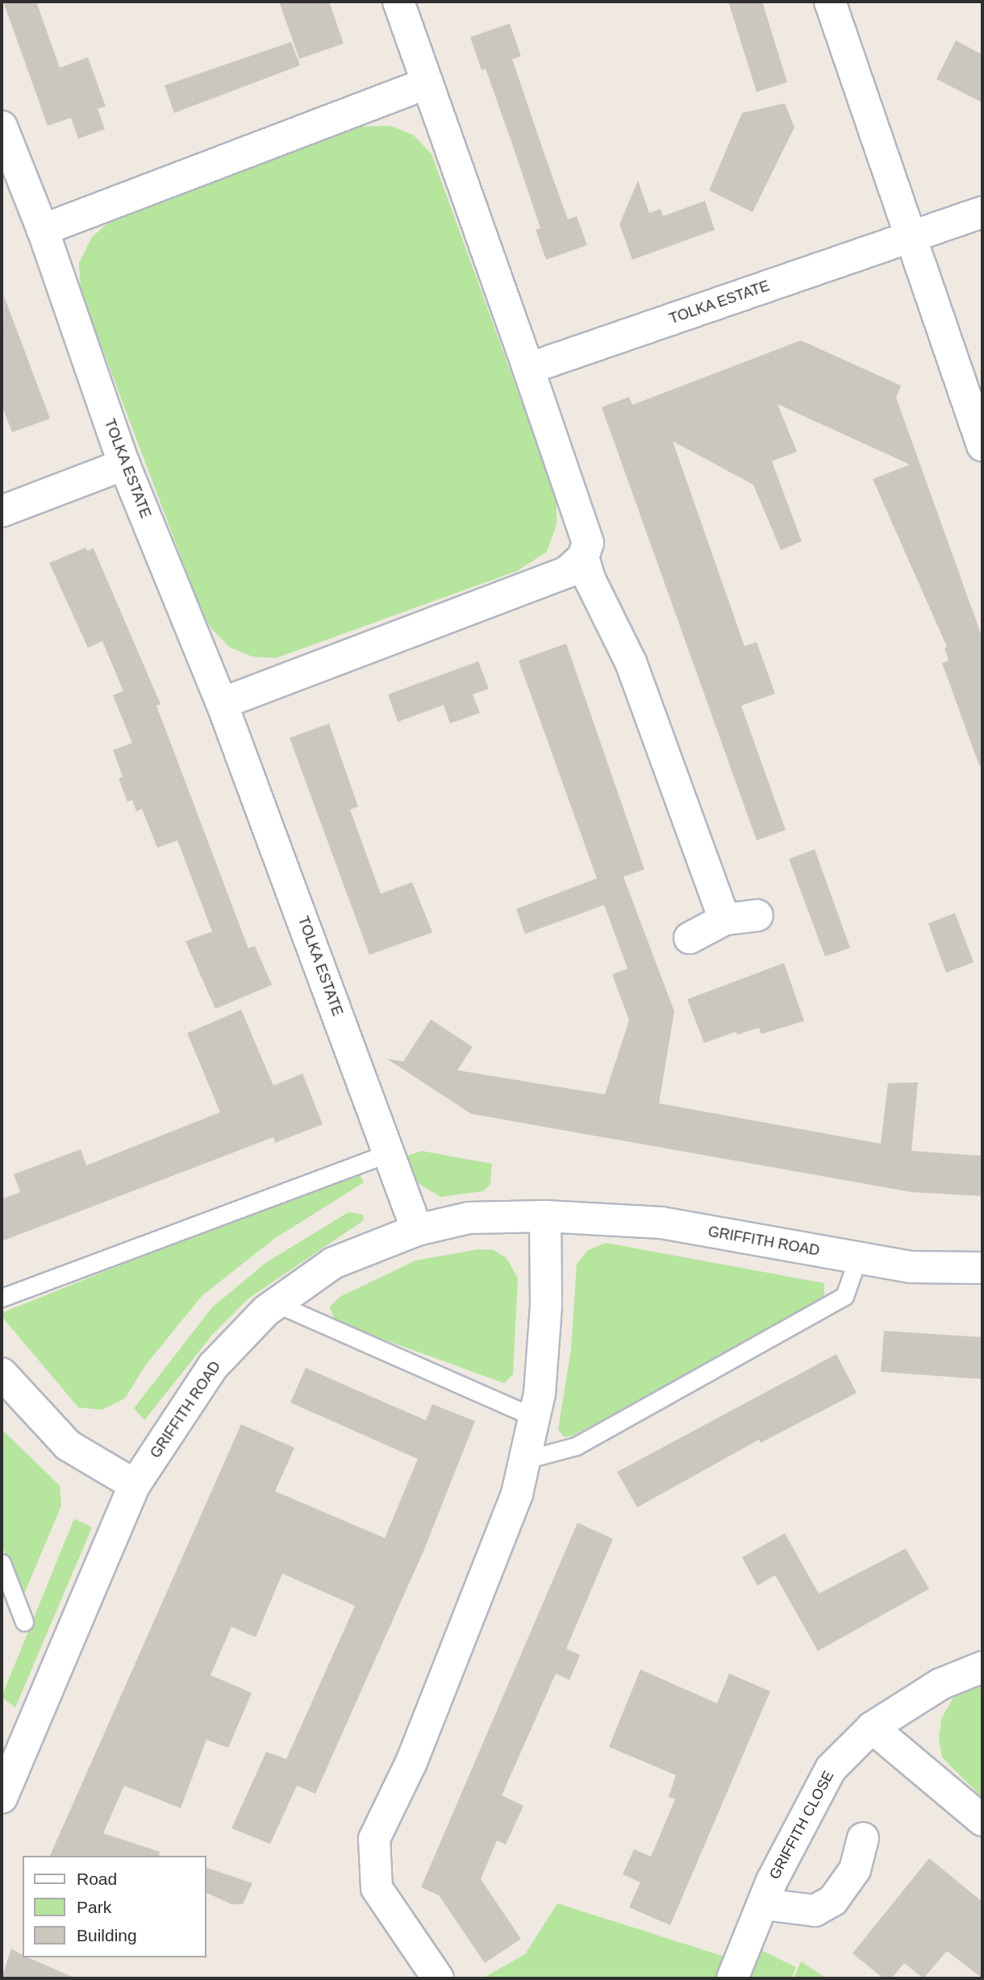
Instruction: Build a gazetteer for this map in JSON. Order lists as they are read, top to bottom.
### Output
{
  "streets": {
    "street": ["TOLKA ESTATE", "GRIFFITH ROAD", "GRIFFITH CLOSE"]
  },
  "crossings": [
    ["TOLKA ESTATE", "GRIFFITH ROAD"]
  ],
  "legend": ["Road", "Park", "Building"]
}
